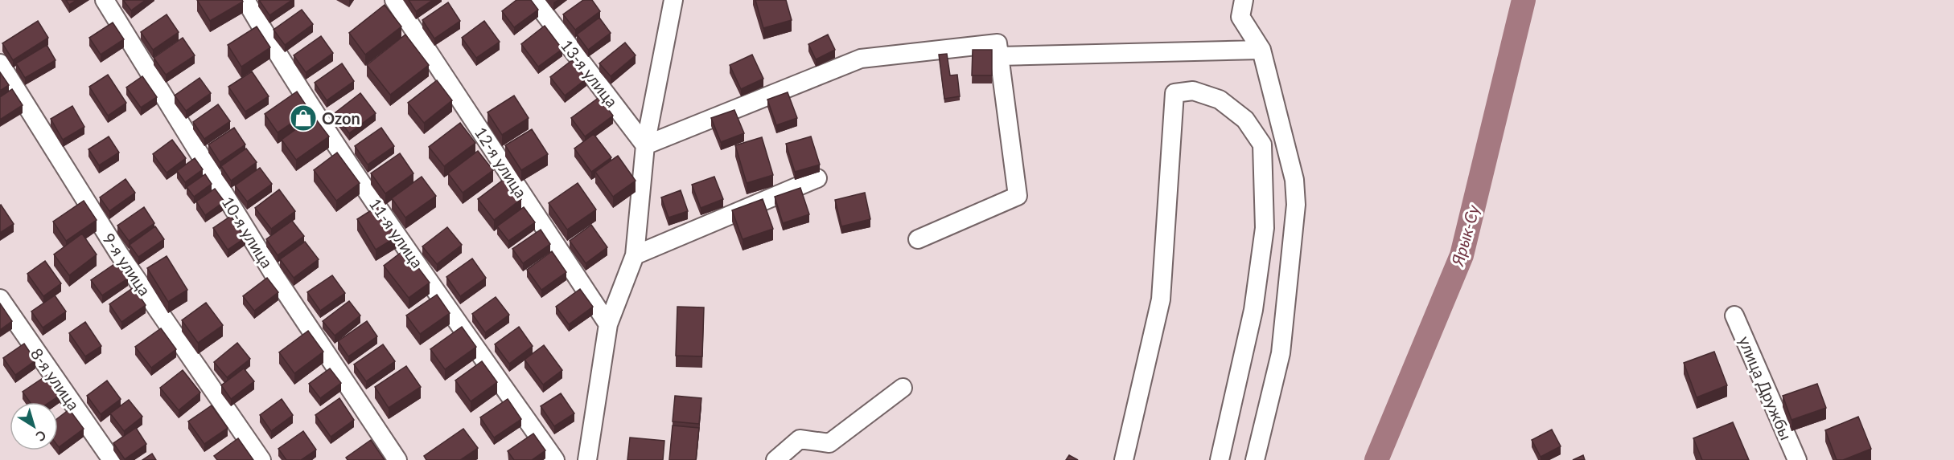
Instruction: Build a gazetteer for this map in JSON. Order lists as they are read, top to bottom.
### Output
{
  "streets": {
    "street": [
      "13-я улица",
      "12-я улица",
      "10-я улица",
      "11-я улица",
      "9-я улица",
      "8-я улица",
      "улица Дружбы"
    ]
  },
  "water": ["Ярык-Су"],
  "places": {
    "shop": ["Ozon"]
  },
  "north": "bottom right"
}
